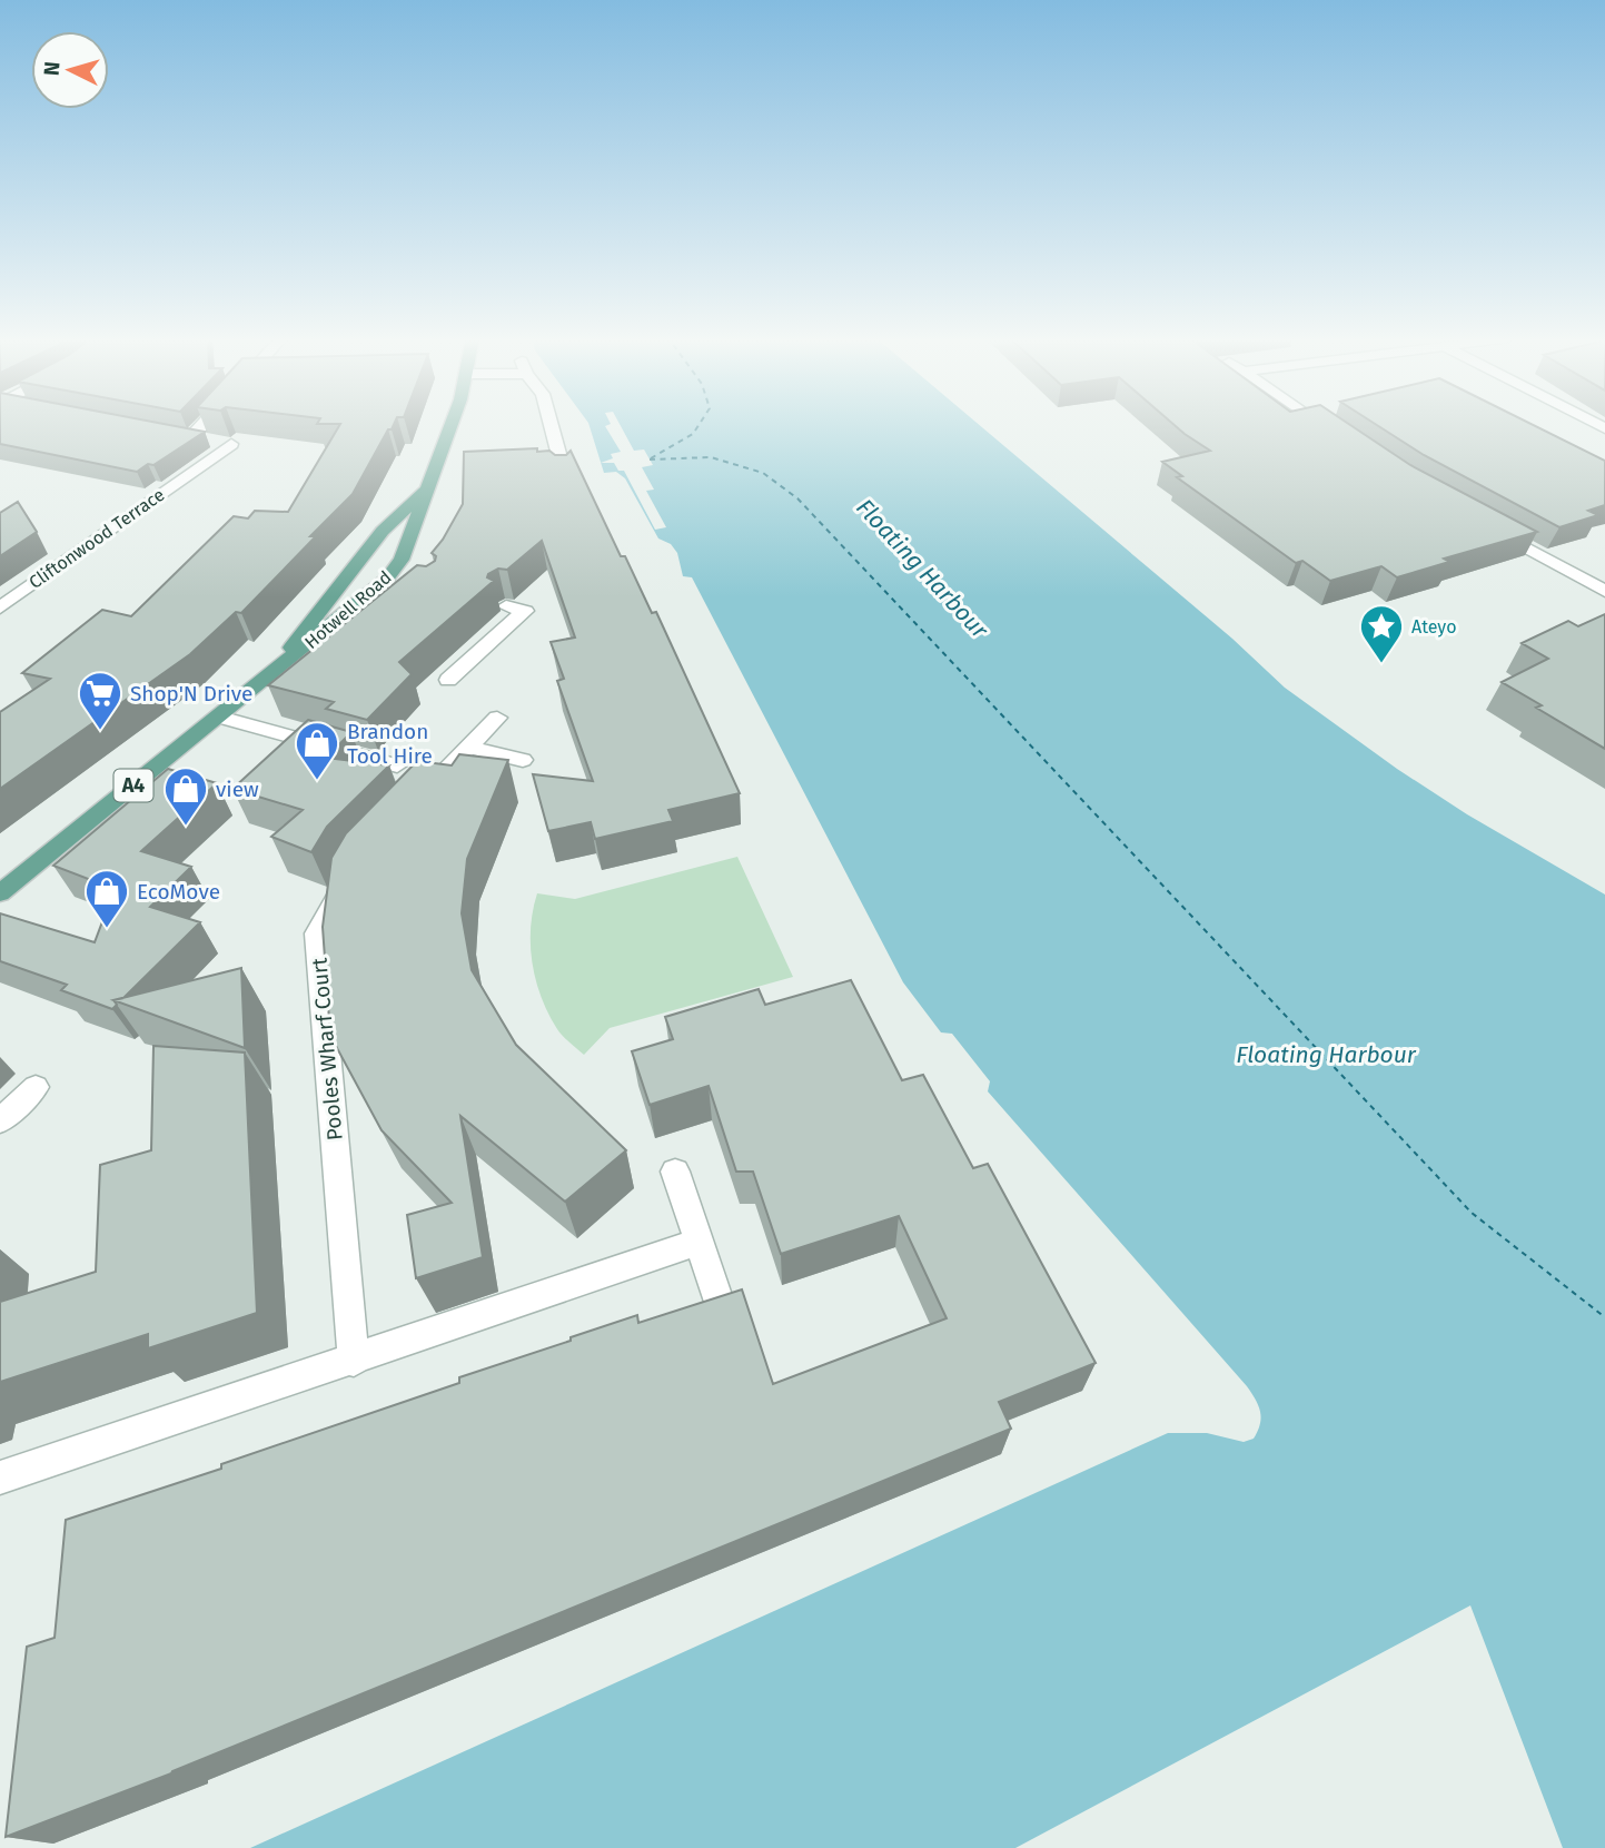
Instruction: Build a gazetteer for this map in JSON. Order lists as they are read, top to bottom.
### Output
{
  "streets": {
    "main road": ["Hotwell Road", "A4"],
    "street": ["Cliftonwood Terrace", "Pooles Wharf Court"]
  },
  "water": ["Floating Harbour"],
  "places": {
    "place": ["Ateyo"],
    "supermarket": ["Shop'N Drive"],
    "shop": ["Brandon Tool Hire", "view", "EcoMove"]
  },
  "north": "left"
}
